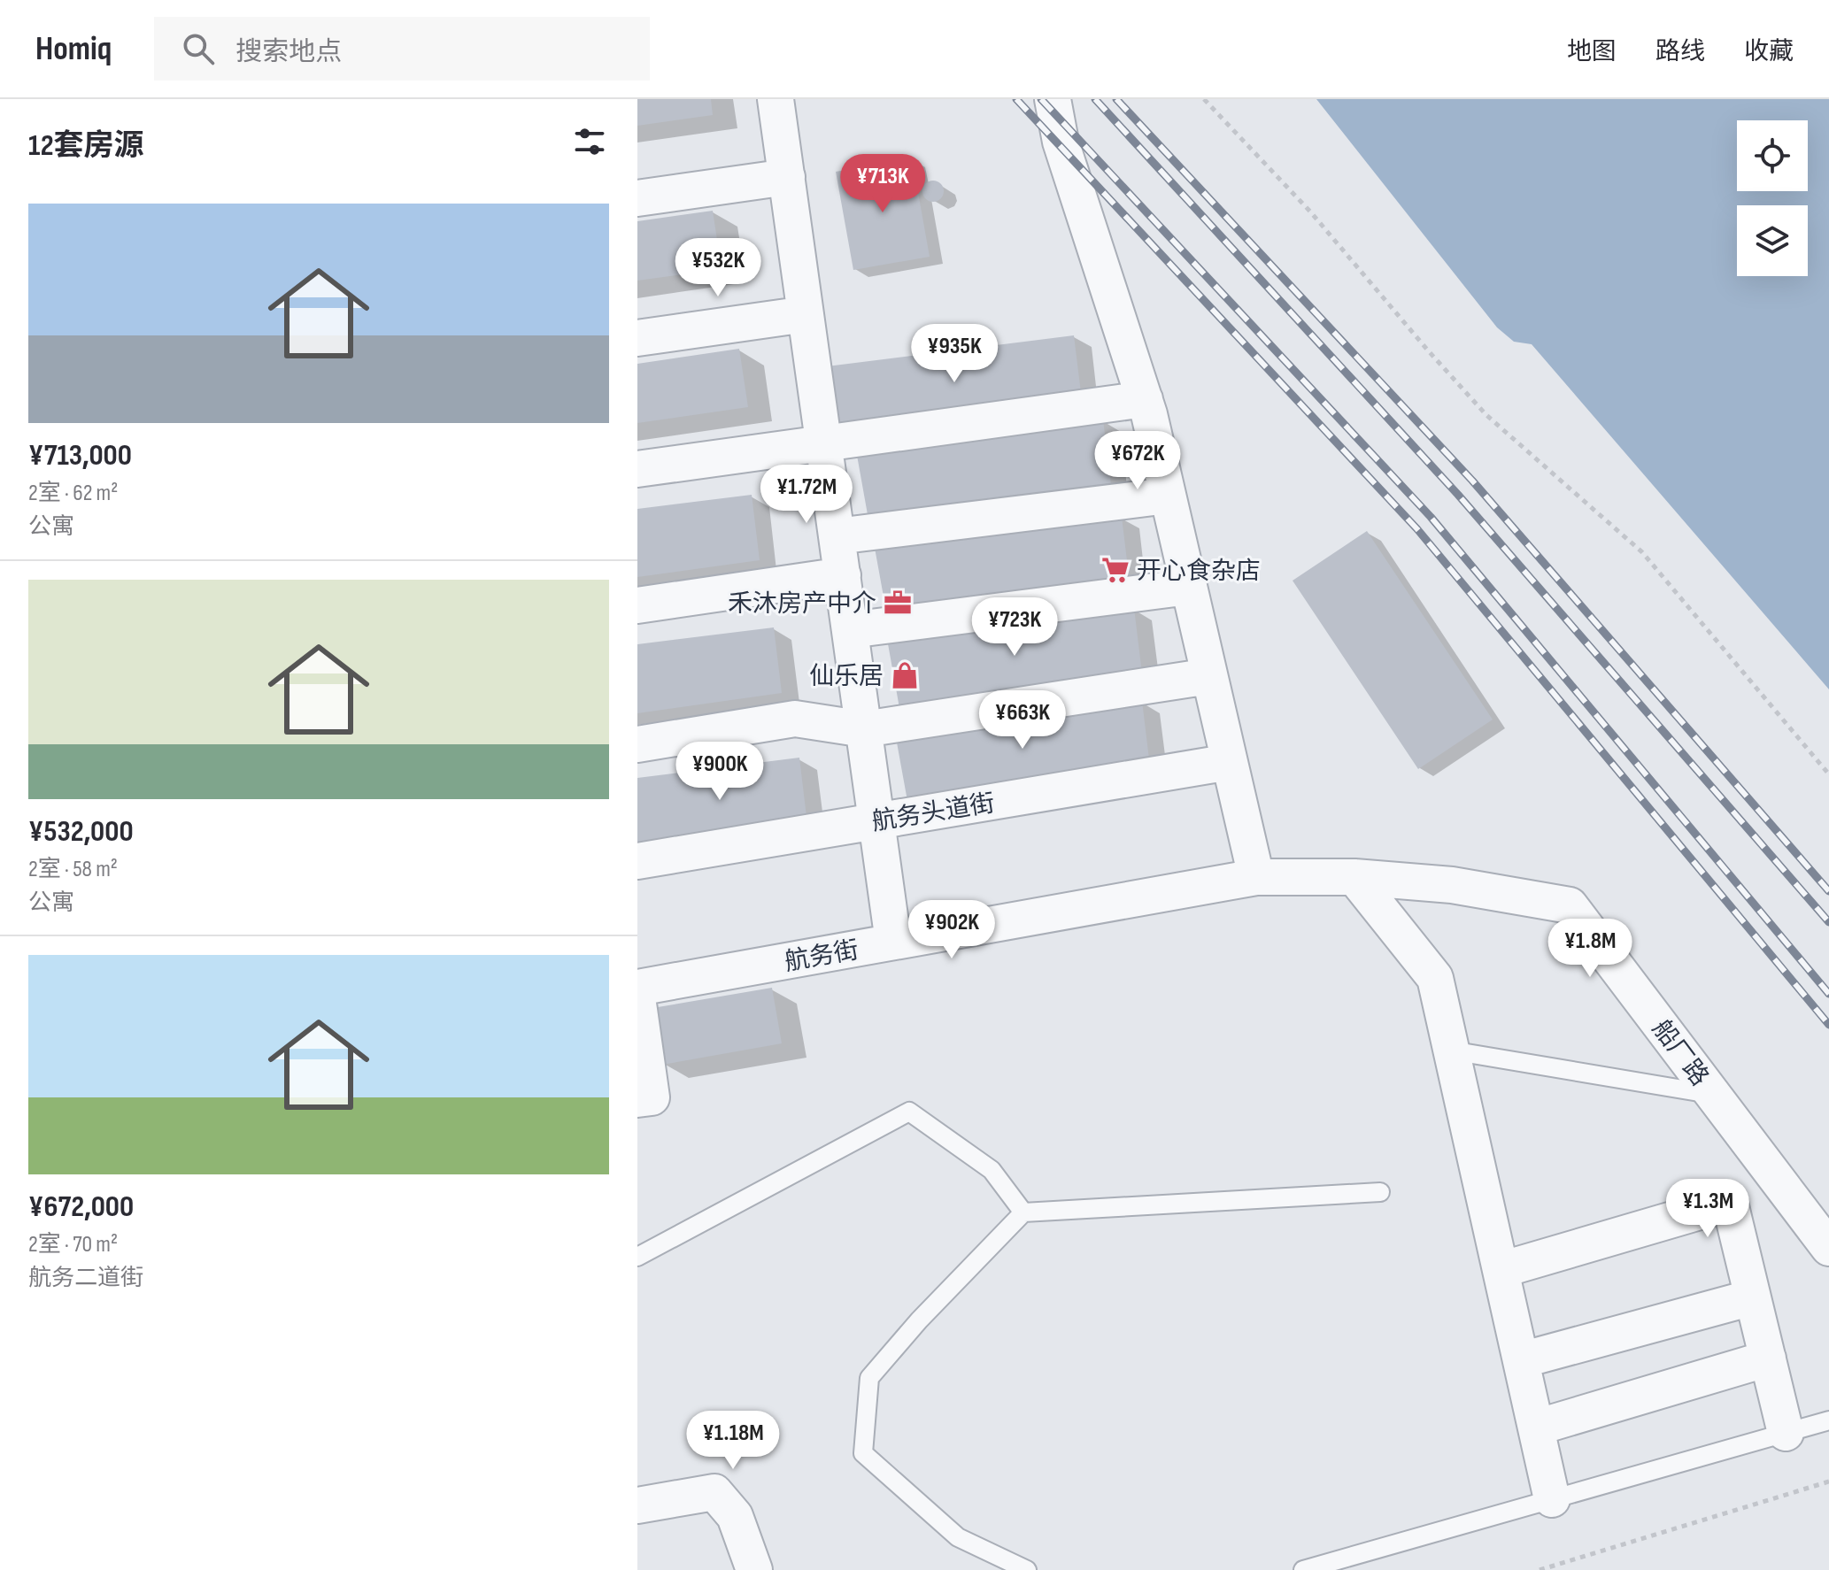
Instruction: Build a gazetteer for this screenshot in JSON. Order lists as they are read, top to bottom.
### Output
{
  "streets": {
    "street": ["航务头道街", "航务街", "船厂路"]
  },
  "crossings": [
    ["航务街", "船厂路"]
  ],
  "places": {
    "supermarket": ["开心食杂店"],
    "office": ["禾沐房产中介"],
    "shop": ["仙乐居"]
  },
  "page": {
    "header": "Homiq",
    "search": "搜索地点",
    "nav": ["地图", "路线", "收藏"],
    "heading": "12套房源",
    "price": [
      "¥713K",
      "¥532K",
      "¥935K",
      "¥672K",
      "¥1.72M",
      "¥723K",
      "¥663K",
      "¥900K",
      "¥902K",
      "¥1.8M",
      "¥1.3M",
      "¥1.18M"
    ],
    "list": [
      {
        "name": "¥713,000",
        "note": "2室 · 62 m² · 公寓"
      },
      {
        "name": "¥532,000",
        "note": "2室 · 58 m² · 公寓"
      },
      {
        "name": "¥672,000",
        "note": "2室 · 70 m² · 航务二道街"
      }
    ]
  }
}
